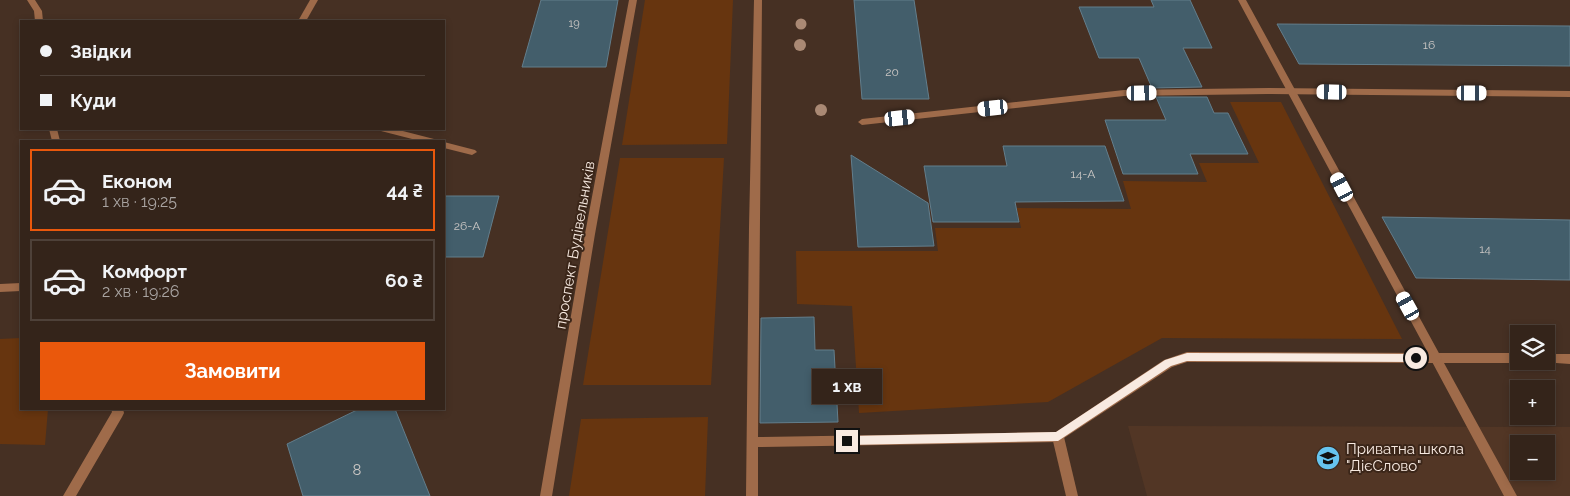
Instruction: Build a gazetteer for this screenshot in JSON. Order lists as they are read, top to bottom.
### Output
{
  "streets": {
    "street": ["проспект Будівельників"]
  },
  "places": {
    "school or university": ["Приватна школа \"ДієСлово\""]
  },
  "house_numbers": [
    "19",
    "16",
    "20",
    "14-А",
    "26-А",
    "14",
    "8"
  ],
  "page": {
    "banner": ["Звідки", "Куди"],
    "list": [
      {
        "name": "Економ",
        "note": "1 хв · 19:25",
        "value": "44 ₴"
      },
      {
        "name": "Комфорт",
        "note": "2 хв · 19:26",
        "value": "60 ₴"
      }
    ],
    "map_buttons": ["+", "−"],
    "buttons": "Замовити",
    "bubble": "1 хв"
  }
}
